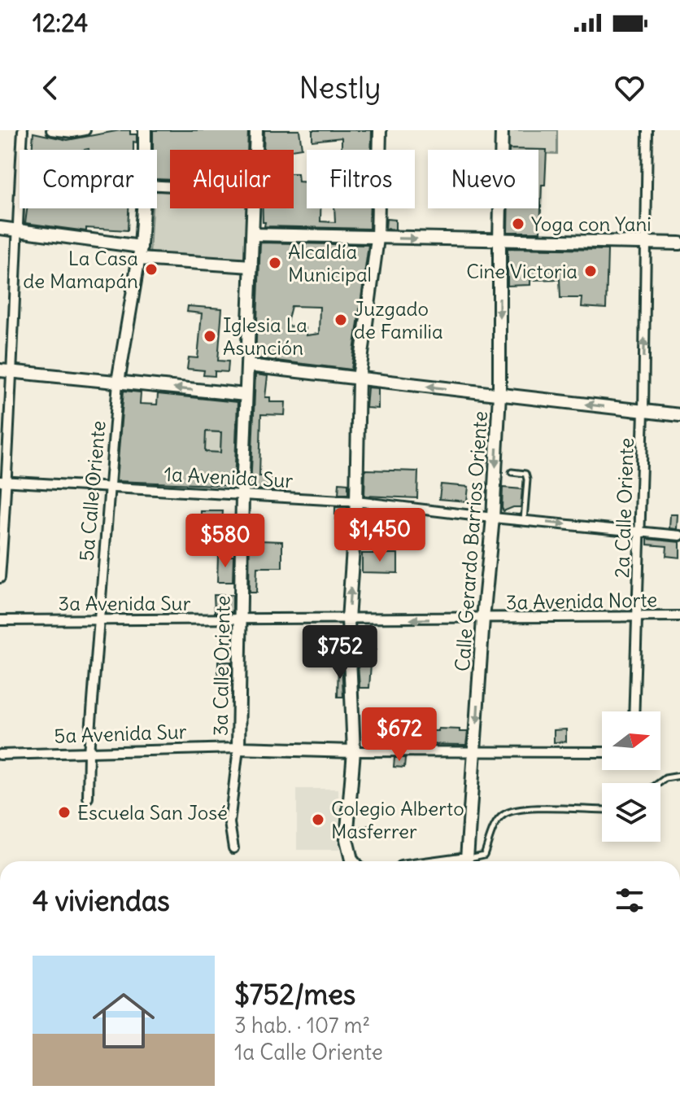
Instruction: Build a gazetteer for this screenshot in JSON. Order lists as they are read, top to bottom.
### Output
{
  "streets": {
    "street": [
      "1a Avenida Sur",
      "5a Calle Oriente",
      "2a Calle Oriente",
      "Calle Gerardo Barrios Oriente",
      "3a Avenida Norte",
      "3a Avenida Sur",
      "3a Calle Oriente",
      "5a Avenida Sur"
    ]
  },
  "crossings": [
    ["1a Avenida Sur", "5a Calle Oriente"],
    ["1a Avenida Sur", "2a Calle Oriente"],
    ["1a Avenida Sur", "Calle Gerardo Barrios Oriente"],
    ["1a Avenida Sur", "3a Calle Oriente"],
    ["5a Calle Oriente", "3a Avenida Sur"],
    ["5a Calle Oriente", "5a Avenida Sur"],
    ["2a Calle Oriente", "3a Avenida Norte"],
    ["Calle Gerardo Barrios Oriente", "3a Avenida Norte"],
    ["Calle Gerardo Barrios Oriente", "3a Avenida Sur"],
    ["Calle Gerardo Barrios Oriente", "5a Avenida Sur"],
    ["3a Avenida Norte", "3a Avenida Sur"],
    ["3a Avenida Sur", "3a Calle Oriente"],
    ["3a Calle Oriente", "5a Avenida Sur"]
  ],
  "one_way": ["Calle Gerardo Barrios Oriente"],
  "places": [
    "Yoga con Yani",
    "Alcaldía Municipal",
    "La Casa de Mamapán",
    "Cine Victoria",
    "Juzgado de Familia",
    "Iglesia La Asunción",
    "Escuela San José",
    "Colegio Alberto Masferrer"
  ],
  "north": "right",
  "page": {
    "status": "12:24",
    "header": "Nestly",
    "chip": [
      "Comprar",
      "Alquilar",
      "Filtros",
      "Nuevo"
    ],
    "price": [
      "$1,450",
      "$580",
      "$752",
      "$672"
    ],
    "heading": "4 viviendas",
    "list": [
      {
        "name": "$752/mes",
        "note": "3 hab. · 107 m² · 1a Calle Oriente"
      }
    ]
  }
}
